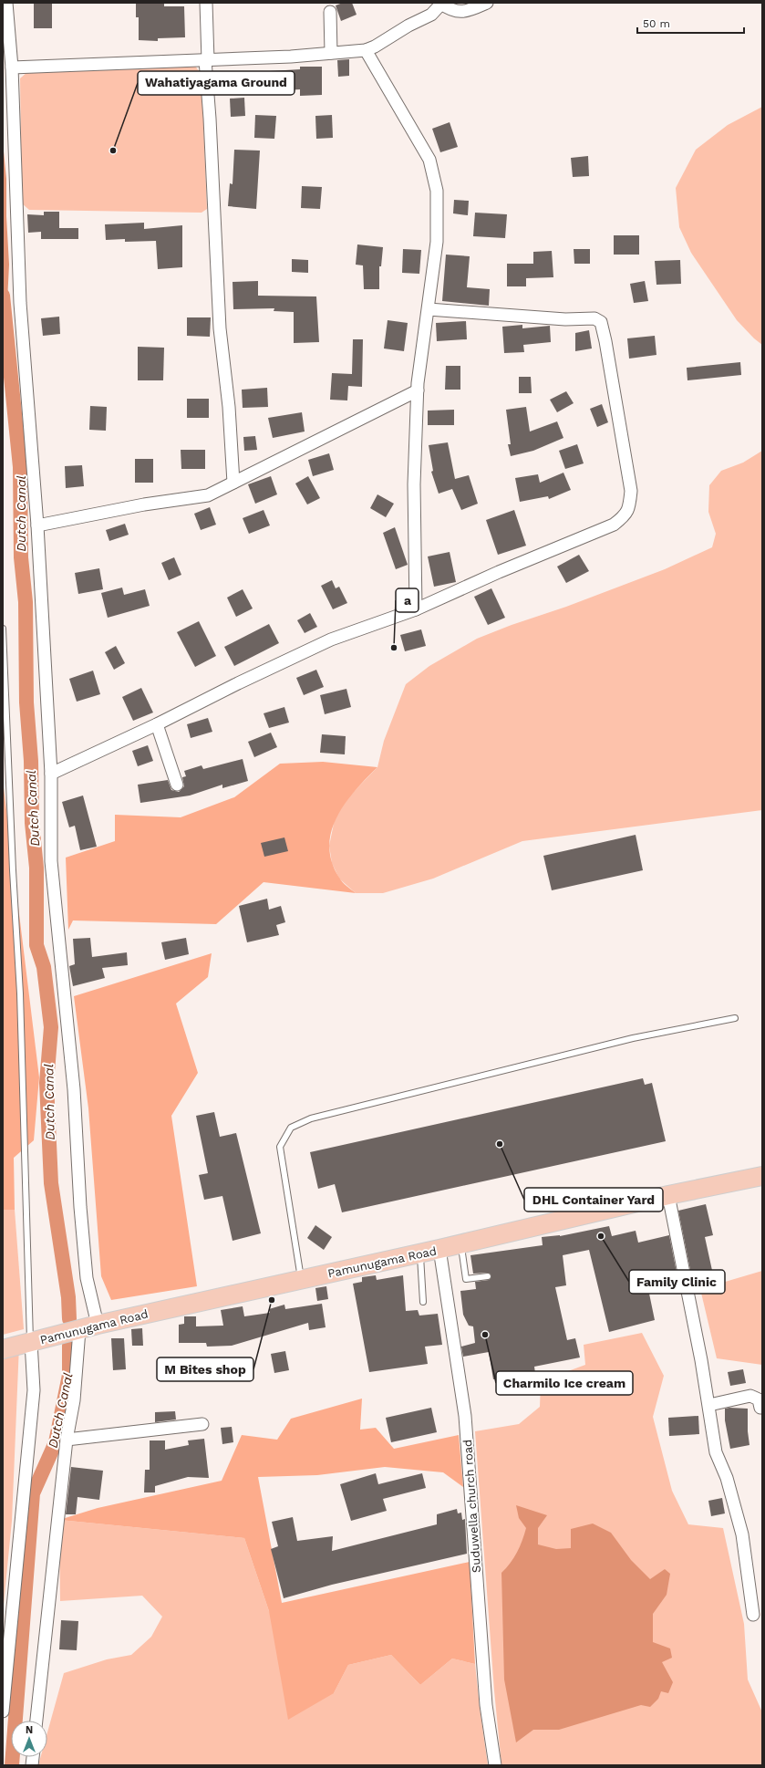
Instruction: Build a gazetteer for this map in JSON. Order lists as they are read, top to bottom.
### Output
{
  "streets": {
    "main road": ["Pamunugama Road"],
    "street": ["Suduwella church road"]
  },
  "crossings": [
    ["Pamunugama Road", "Suduwella church road"]
  ],
  "water": ["Dutch Canal"],
  "places": [
    "Wahatiyagama Ground",
    "a",
    "DHL Container Yard",
    "Family Clinic",
    "M Bites shop",
    "Charmilo Ice cream"
  ],
  "scale_bar": "50 m",
  "north": "top"
}
